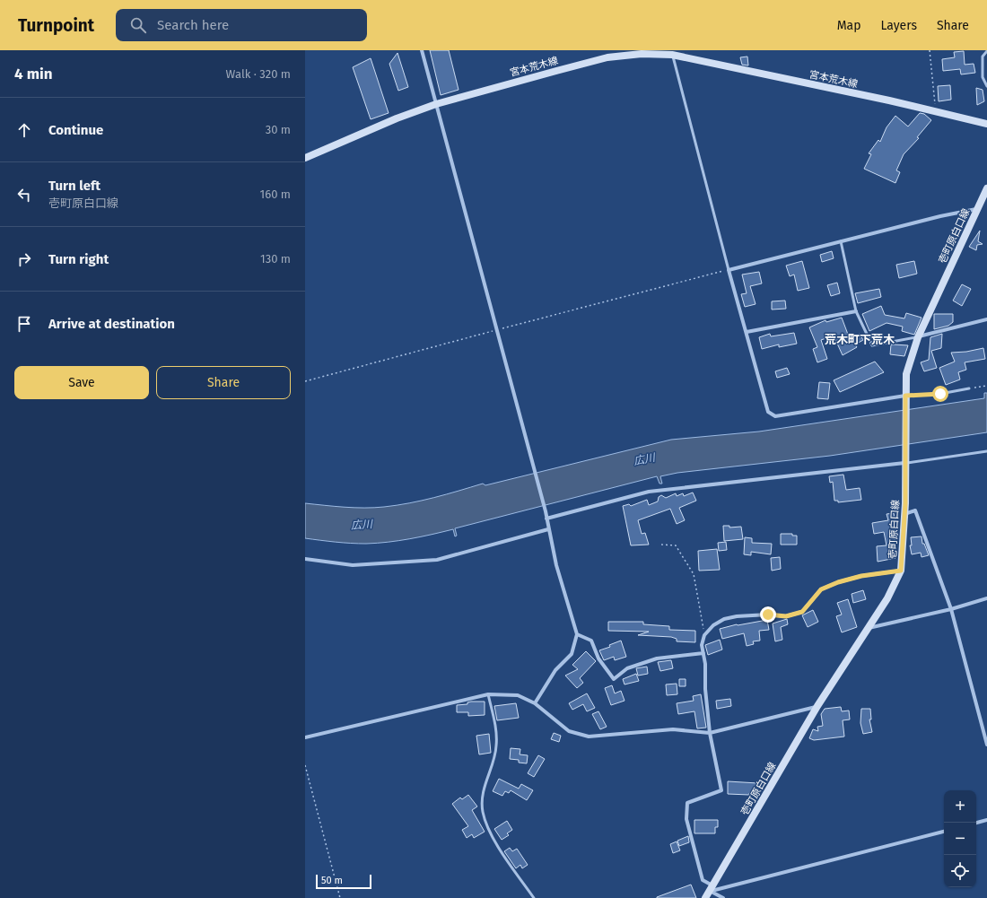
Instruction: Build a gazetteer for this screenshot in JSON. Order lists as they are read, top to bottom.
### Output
{
  "streets": {
    "main road": ["宮本荒木線", "壱町原白口線"]
  },
  "districts": ["荒木町下荒木"],
  "water": ["広川"],
  "scale_bar": "50 m",
  "page": {
    "header": "Turnpoint",
    "search": "Search here",
    "nav": ["Map", "Layers", "Share"],
    "heading": ["4 min", "Walk · 320 m"],
    "list": [
      ["Continue", "30 m"],
      ["Turn left", "壱町原白口線", "160 m"],
      ["Turn right", "130 m"],
      "Arrive at destination"
    ],
    "buttons": ["Save", "Share"],
    "map_buttons": ["+", "−"],
    "scale": "50 m"
  }
}
